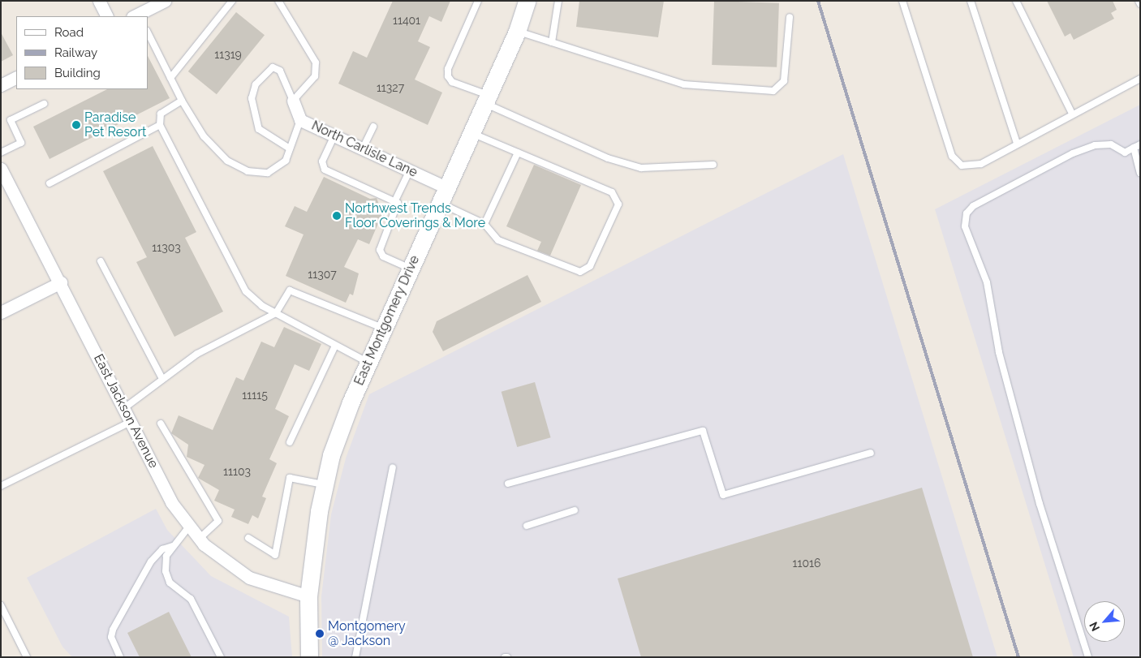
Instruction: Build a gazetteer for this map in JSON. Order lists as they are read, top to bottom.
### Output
{
  "streets": {
    "main road": ["East Montgomery Drive"],
    "street": ["North Carlisle Lane", "East Jackson Avenue"]
  },
  "crossings": [
    ["North Carlisle Lane", "East Montgomery Drive"],
    ["East Montgomery Drive", "East Jackson Avenue"]
  ],
  "places": ["Paradise Pet Resort", "Northwest Trends Floor Coverings & More", "Montgomery @ Jackson"],
  "house_numbers": [
    "11401",
    "11319",
    "11327",
    "11303",
    "11307",
    "11115",
    "11103",
    "11016"
  ],
  "legend": ["Road", "Railway", "Building"],
  "north": "bottom left"
}
